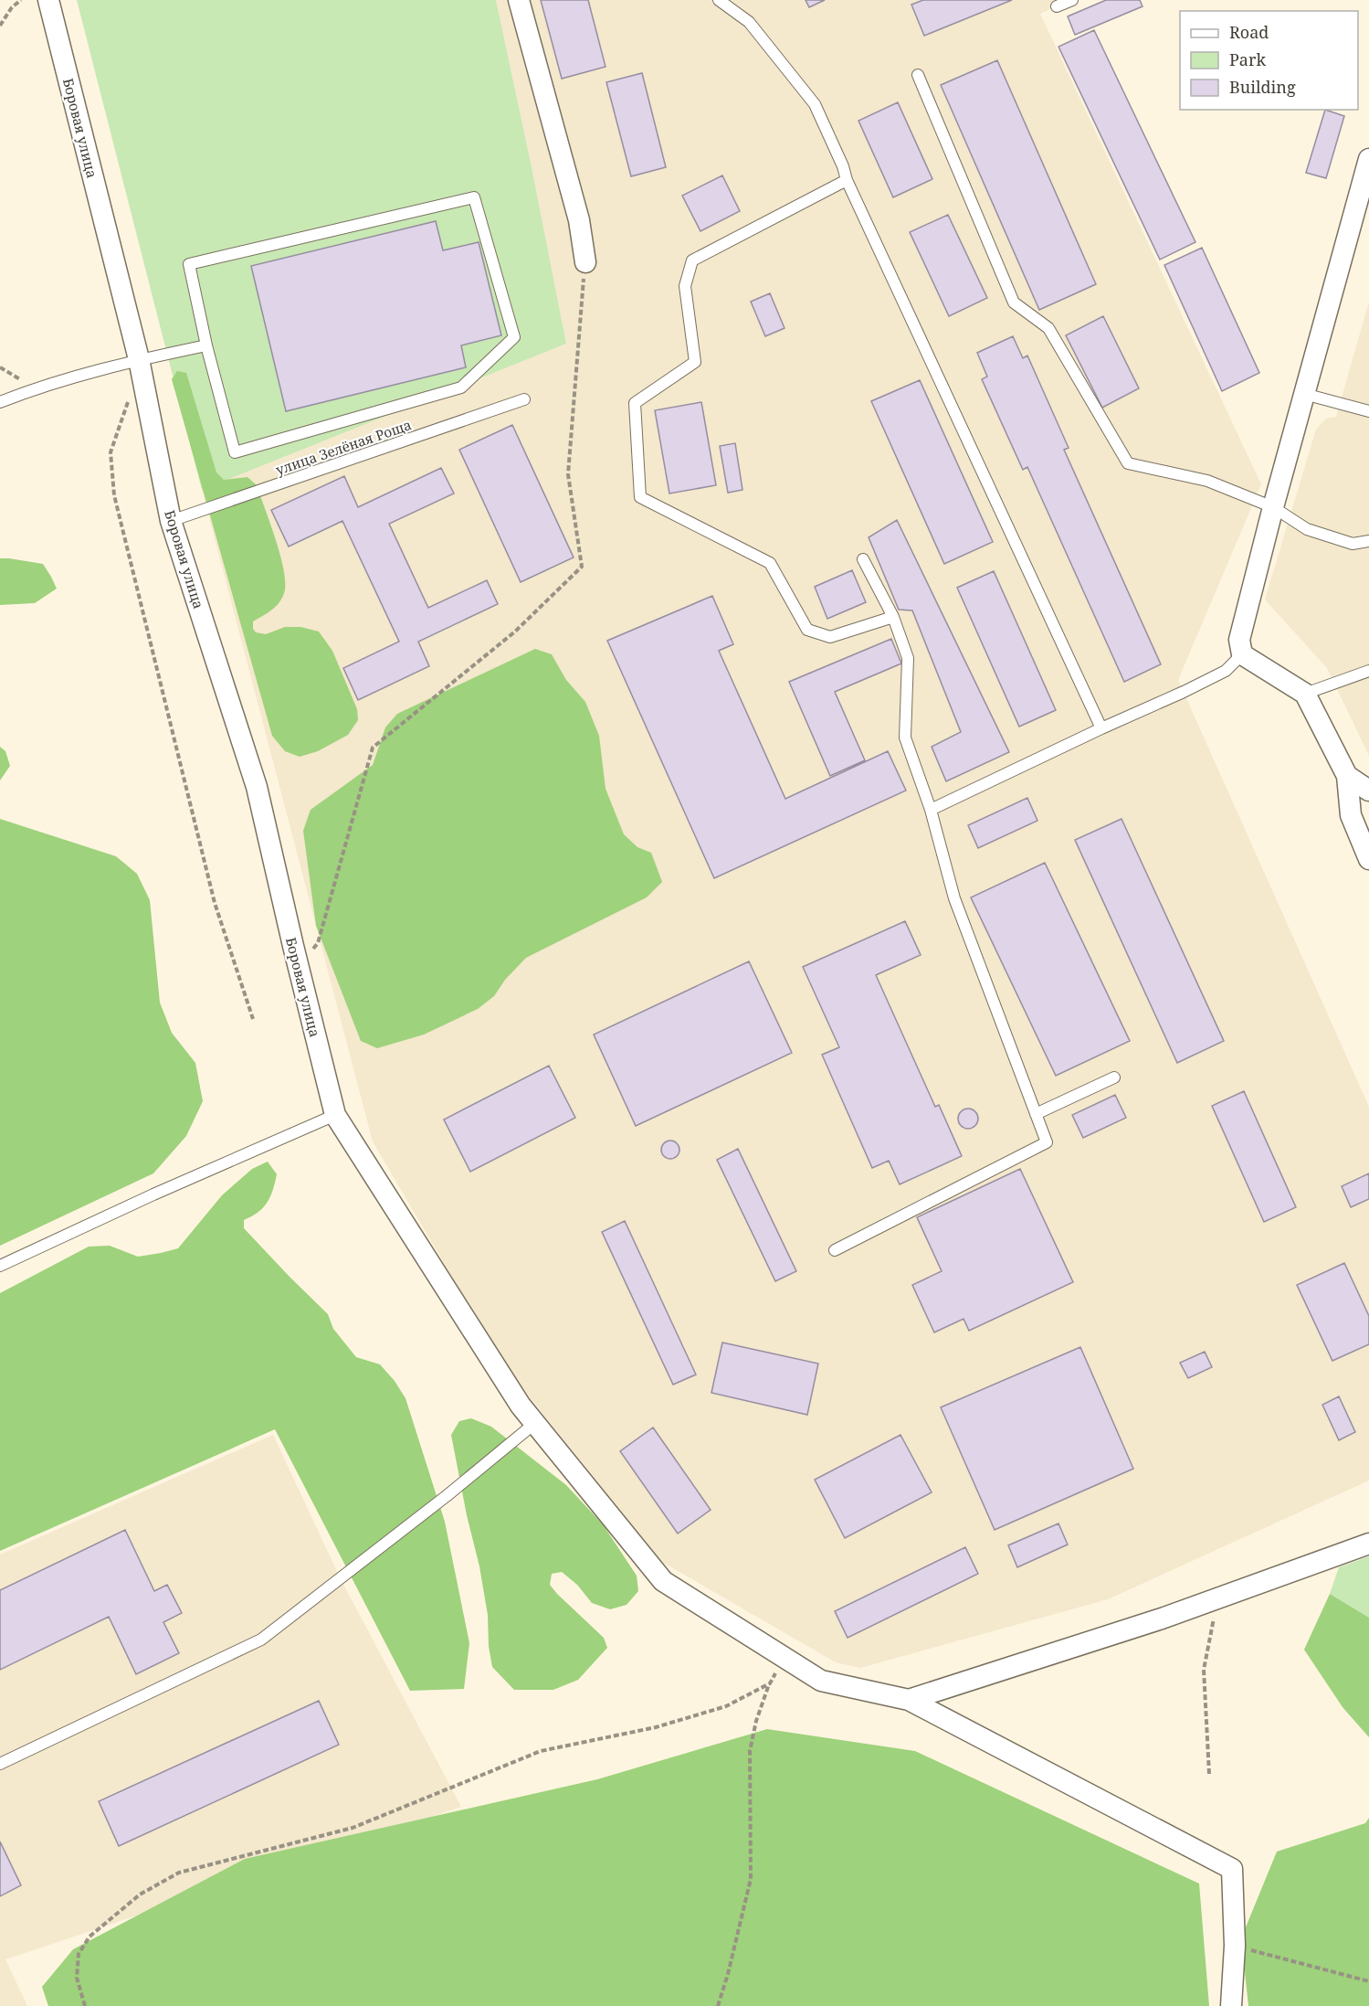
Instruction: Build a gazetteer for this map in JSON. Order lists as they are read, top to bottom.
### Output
{
  "streets": {
    "street": ["Боровая улица"],
    "lane": ["улица Зелёная Роща"]
  },
  "crossings": [
    ["Боровая улица", "улица Зелёная Роща"]
  ],
  "legend": ["Road", "Park", "Building"]
}
